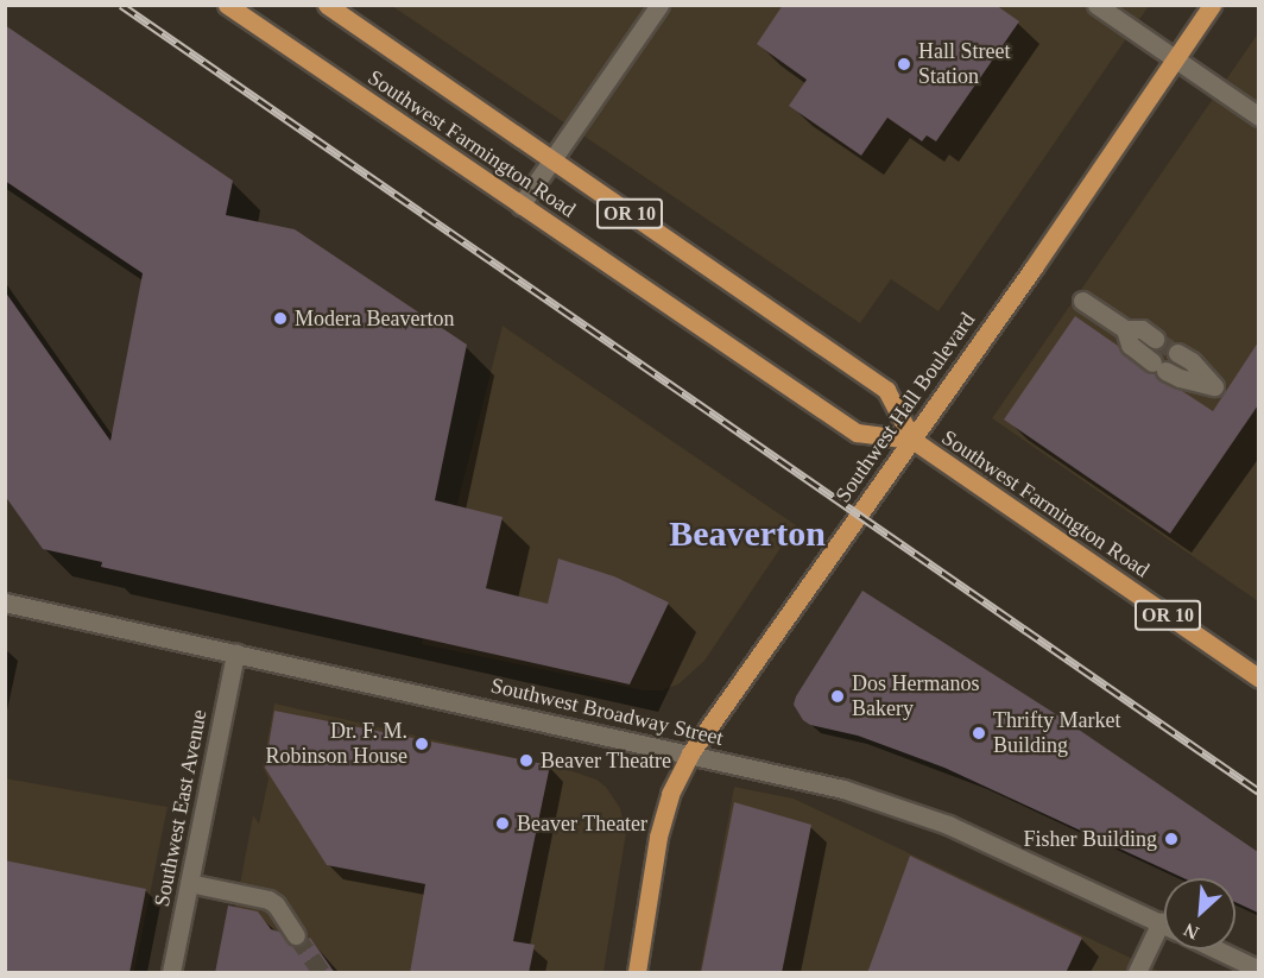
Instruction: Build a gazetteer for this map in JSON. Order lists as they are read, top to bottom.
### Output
{
  "streets": {
    "main road": ["Southwest Farmington Road", "OR 10", "Southwest Hall Boulevard"],
    "street": ["Southwest Broadway Street", "Southwest East Avenue"]
  },
  "crossings": [
    ["Southwest Farmington Road", "Southwest Hall Boulevard"],
    ["Southwest Hall Boulevard", "Southwest Broadway Street"],
    ["Southwest Broadway Street", "Southwest East Avenue"]
  ],
  "districts": ["Beaverton"],
  "places": [
    "Hall Street Station",
    "Modera Beaverton",
    "Dos Hermanos Bakery",
    "Thrifty Market Building",
    "Dr. F. M. Robinson House",
    "Beaver Theatre",
    "Beaver Theater",
    "Fisher Building"
  ],
  "north": "bottom left"
}
